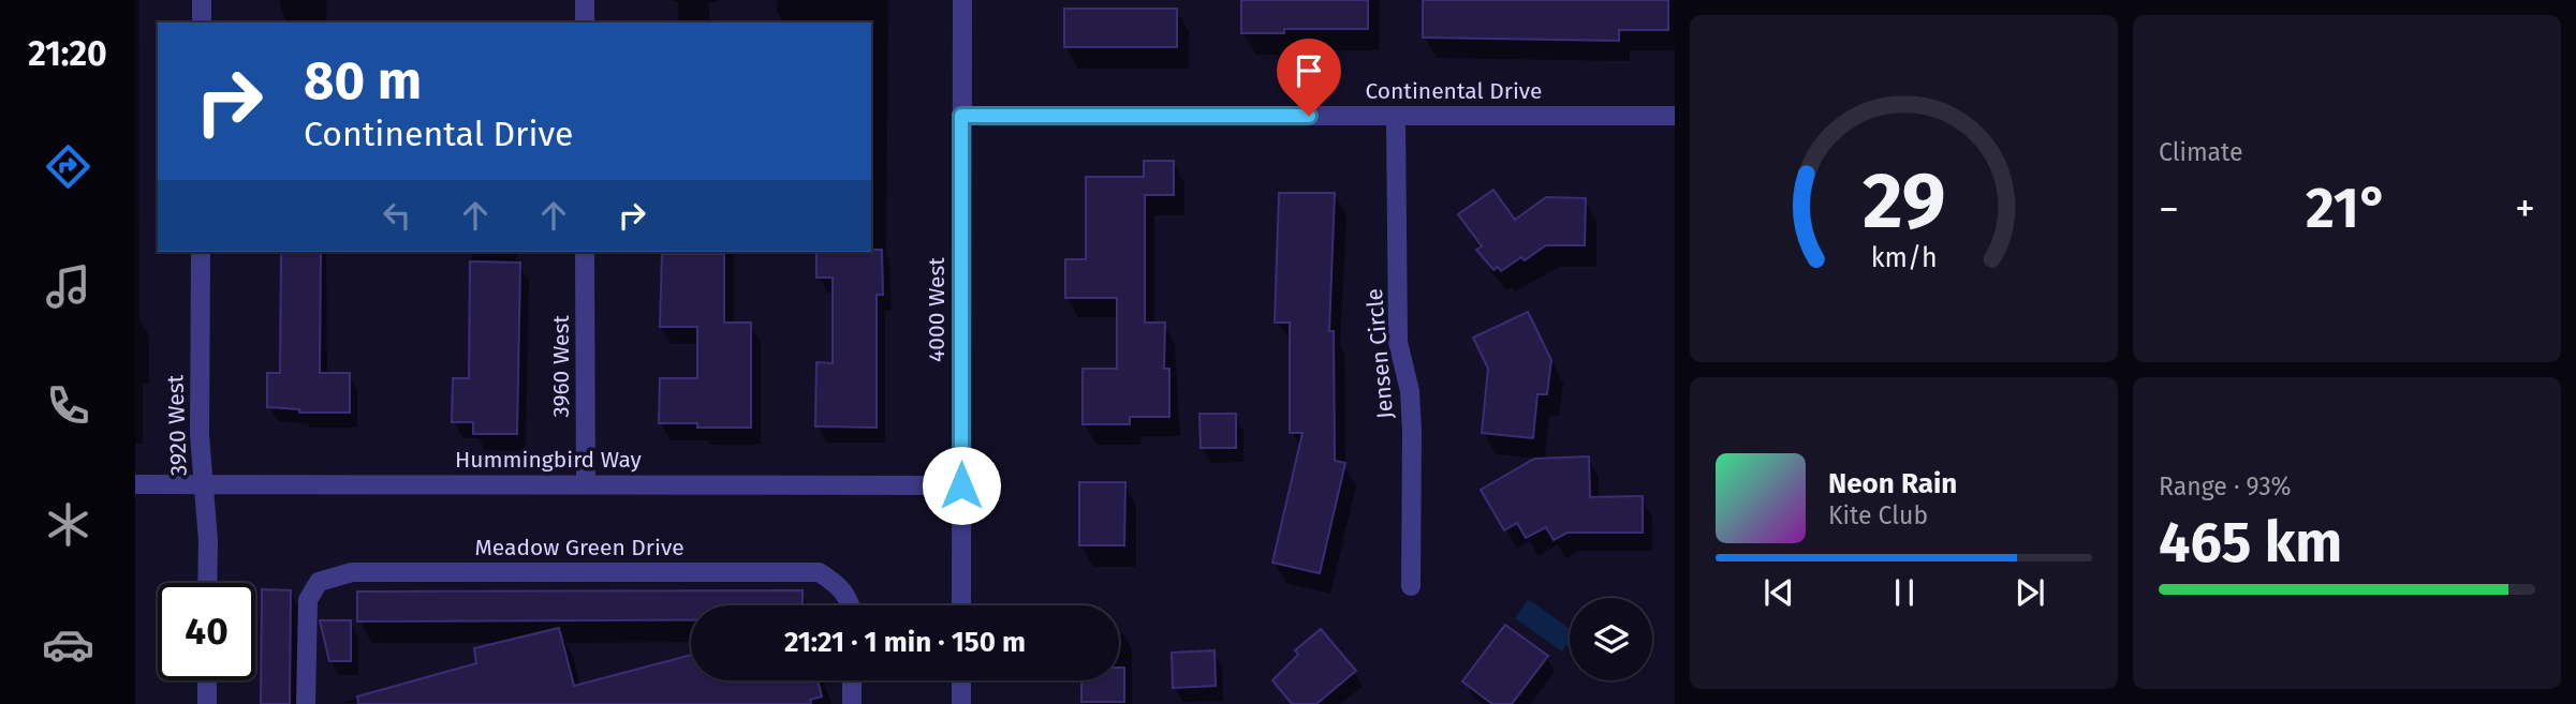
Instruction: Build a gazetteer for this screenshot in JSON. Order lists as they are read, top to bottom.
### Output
{
  "streets": {
    "street": [
      "Continental Drive",
      "4000 West",
      "Jensen Circle",
      "3960 West",
      "3920 West",
      "Hummingbird Way",
      "Meadow Green Drive"
    ]
  },
  "crossings": [
    ["Continental Drive", "4000 West"],
    ["Continental Drive", "Jensen Circle"],
    ["4000 West", "Hummingbird Way"],
    ["3960 West", "Hummingbird Way"],
    ["3920 West", "Hummingbird Way"]
  ],
  "page": {
    "tabs": "21:20",
    "tile": [
      "Climate",
      ["Range · 93%", "465 km"]
    ],
    "turn": ["80 m", "Continental Drive"],
    "heat": ["−", "21°", "+"],
    "song": ["Neon Rain", "Kite Club"],
    "limit": "40",
    "trip": "21:21 · 1 min · 150 m",
    "gauge": ["29", "km/h"]
  }
}
